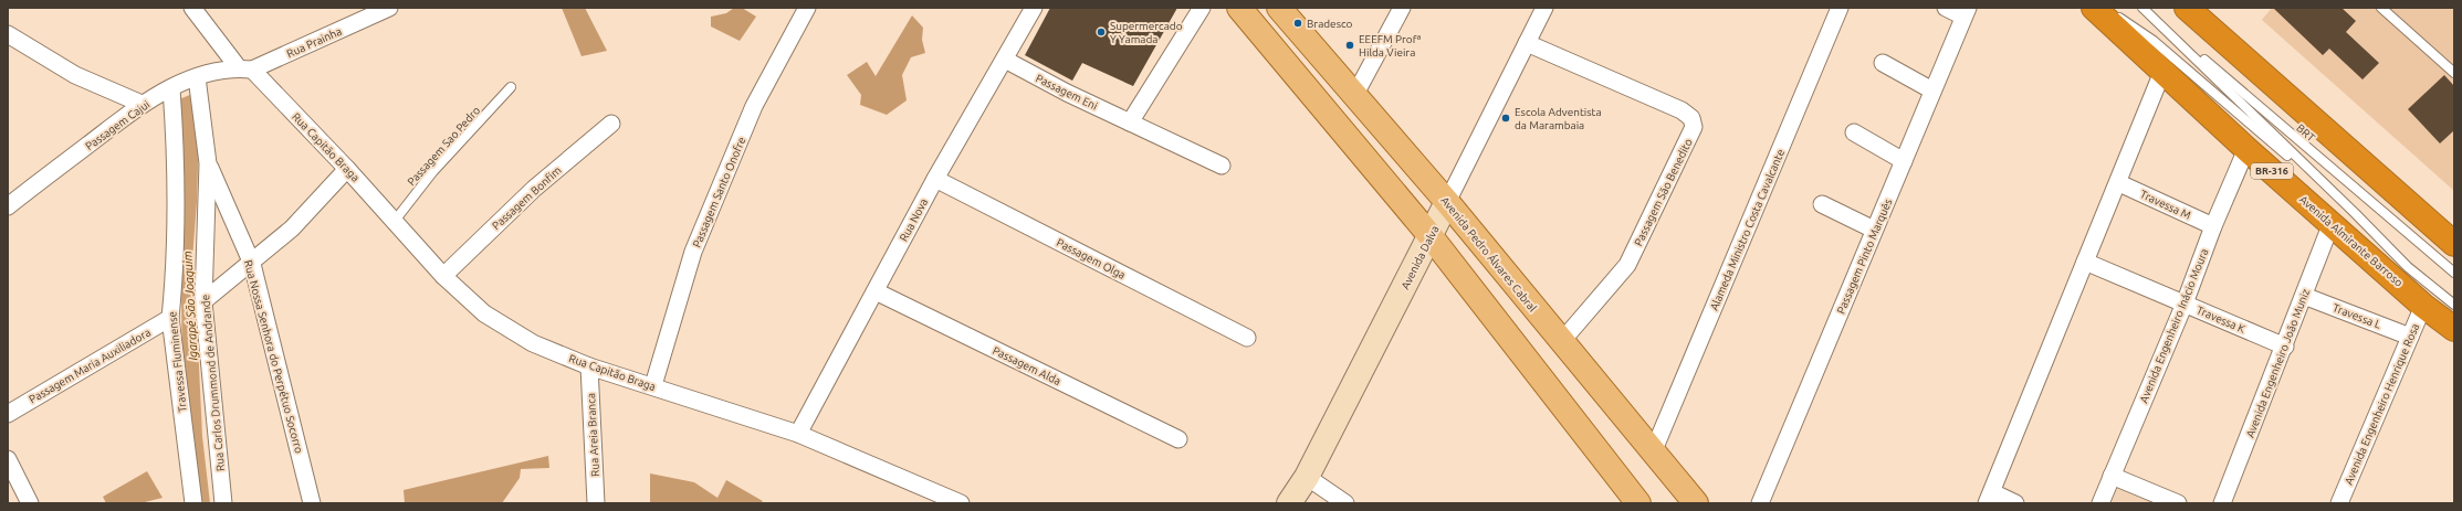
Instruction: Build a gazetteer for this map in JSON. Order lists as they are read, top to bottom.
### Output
{
  "streets": {
    "highway": ["BR-316", "Avenida Almirante Barroso"],
    "main road": ["Avenida Pedro Álvares Cabral"],
    "street": [
      "Rua Prainha",
      "Passagem Eni",
      "Passagem Cajui",
      "Rua Capitão Braga",
      "Passagem Santo Onofre",
      "Passagem São Benedito",
      "Passagem Bonfim",
      "Travessa M",
      "Rua Nova",
      "Alameda Ministro Costa Cavalcante",
      "Passagem Pinto Marquês",
      "Avenida Dalva",
      "Passagem Olga",
      "Travessa L",
      "Travessa K",
      "Avenida Engenheiro Inácio Moura",
      "Rua Nossa Senhora do Perpétuo Socorro",
      "Travessa Fluminense",
      "Avenida Engenheiro João Muniz",
      "Passagem Maria Auxiliadora",
      "Passagem Alda",
      "Rua Carlos Drummond de Andrande",
      "Avenida Engenheiro Henrique Rosa",
      "Rua Areia Branca"
    ],
    "lane": ["BRT", "Passagem Sao Pedro"]
  },
  "crossings": [
    ["Rua Prainha", "Passagem Cajui"],
    ["Rua Prainha", "Rua Capitão Braga"],
    ["Passagem Eni", "Rua Nova"],
    ["Passagem Cajui", "Rua Capitão Braga"],
    ["Passagem Cajui", "Travessa Fluminense"],
    ["Passagem Cajui", "Rua Carlos Drummond de Andrande"],
    ["Passagem Sao Pedro", "Rua Capitão Braga"],
    ["Rua Capitão Braga", "Passagem Santo Onofre"],
    ["Rua Capitão Braga", "Passagem Bonfim"],
    ["Rua Capitão Braga", "Rua Nova"],
    ["Rua Capitão Braga", "Rua Areia Branca"],
    ["Passagem São Benedito", "Avenida Pedro Álvares Cabral"],
    ["Passagem São Benedito", "Avenida Dalva"],
    ["Travessa M", "Avenida Engenheiro Inácio Moura"],
    ["Rua Nova", "Passagem Olga"],
    ["Rua Nova", "Passagem Alda"],
    ["Alameda Ministro Costa Cavalcante", "Avenida Pedro Álvares Cabral"],
    ["Avenida Almirante Barroso", "Avenida Engenheiro Inácio Moura"],
    ["Avenida Almirante Barroso", "Avenida Engenheiro João Muniz"],
    ["Avenida Almirante Barroso", "Avenida Engenheiro Henrique Rosa"],
    ["Avenida Pedro Álvares Cabral", "Avenida Dalva"],
    ["Travessa L", "Avenida Engenheiro João Muniz"],
    ["Travessa L", "Avenida Engenheiro Henrique Rosa"],
    ["Travessa K", "Avenida Engenheiro Inácio Moura"],
    ["Travessa K", "Avenida Engenheiro João Muniz"],
    ["Rua Nossa Senhora do Perpétuo Socorro", "Rua Carlos Drummond de Andrande"],
    ["Travessa Fluminense", "Passagem Maria Auxiliadora"]
  ],
  "water": ["Igarapé São Joaquim"],
  "places": [
    "Bradesco",
    "Supermercado Y Yamada",
    "EEEFM Profª Hilda Vieira",
    "Escola Adventista da Marambaia"
  ]
}
